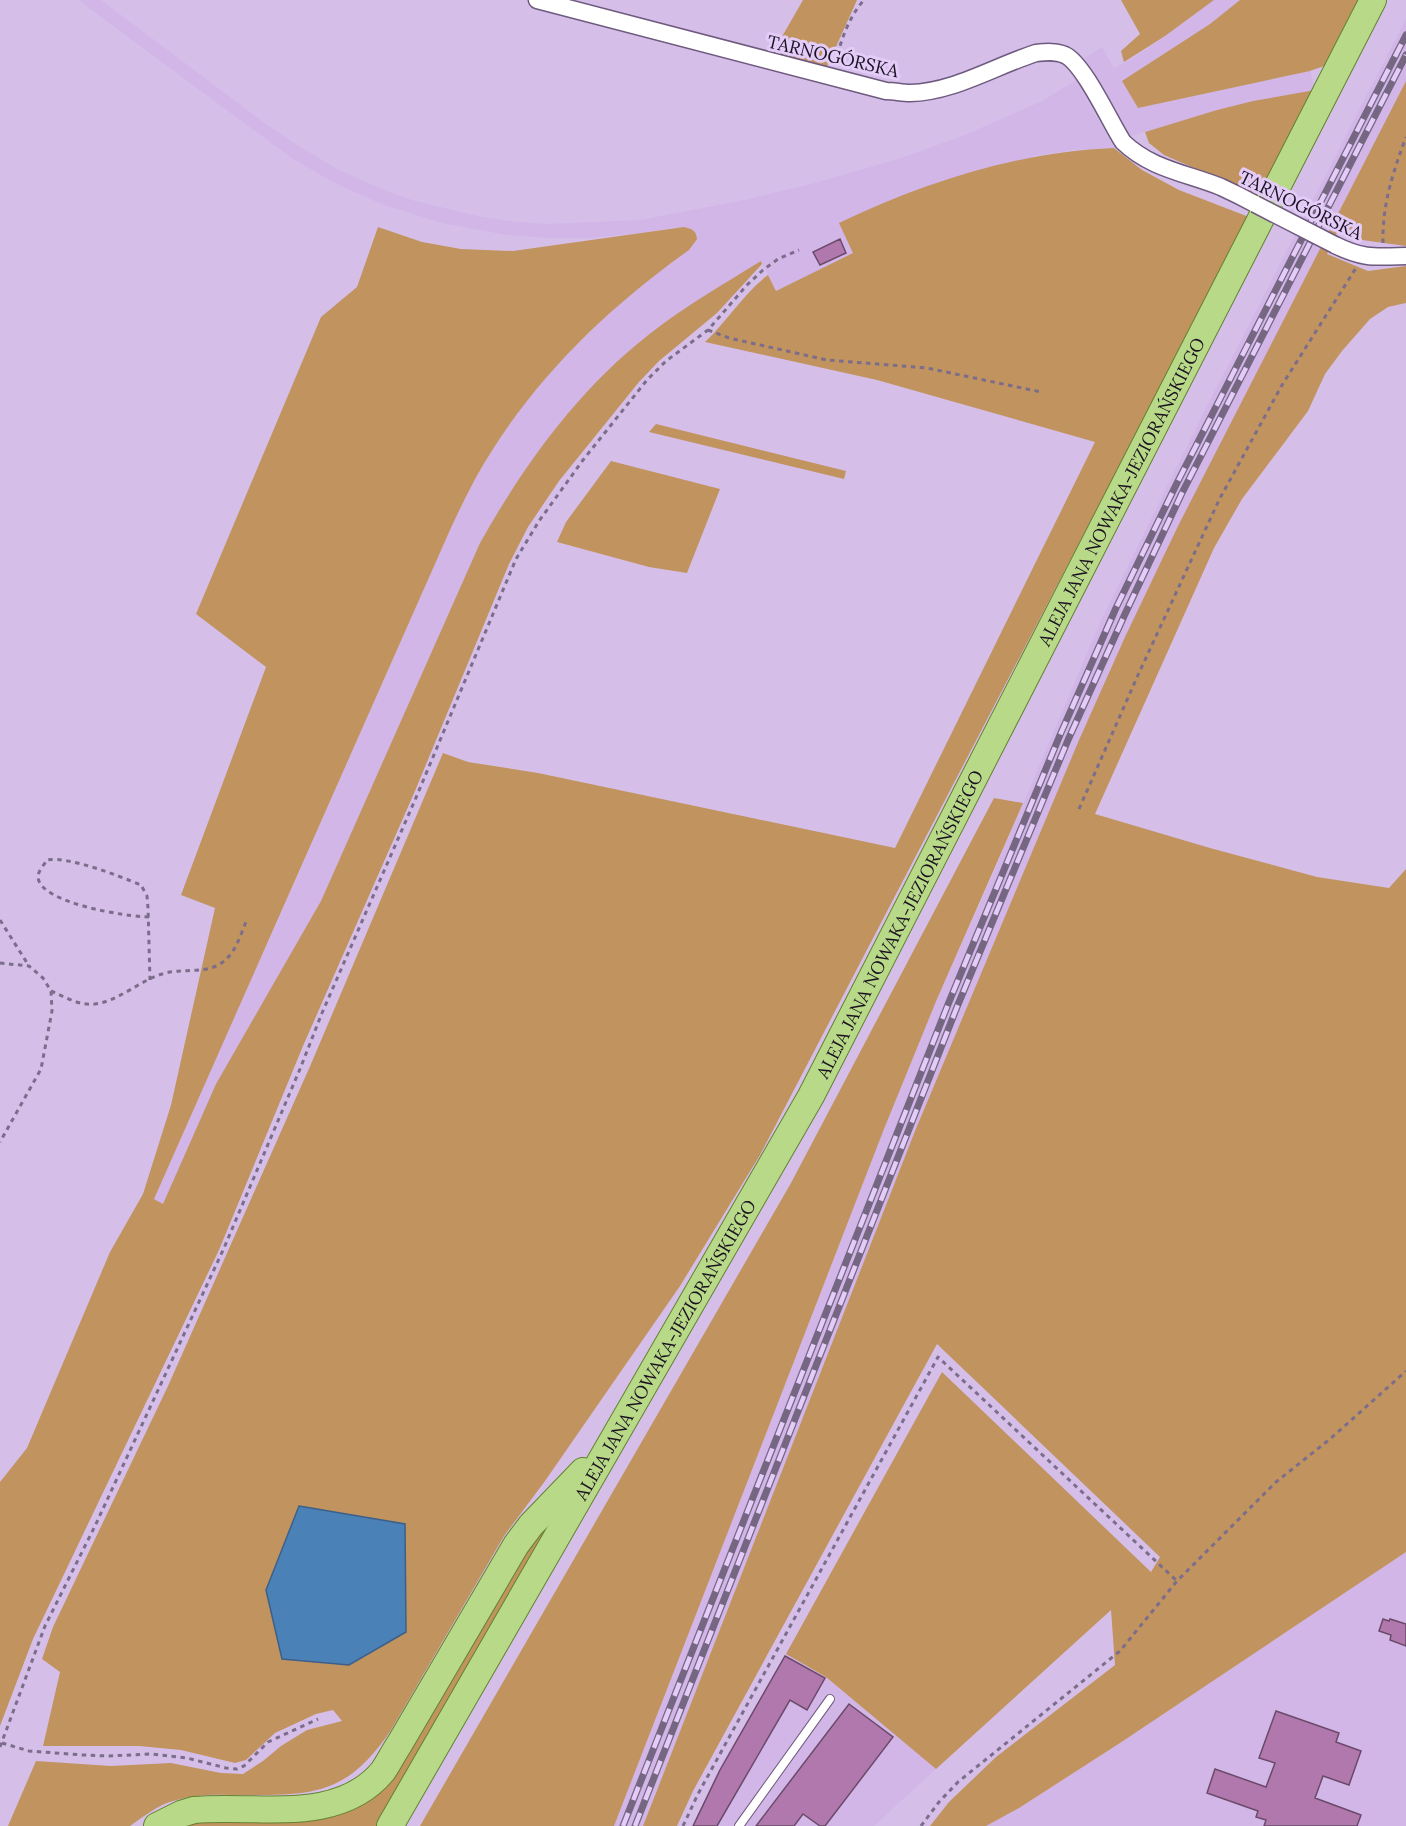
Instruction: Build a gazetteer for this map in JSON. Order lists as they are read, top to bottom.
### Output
{
  "streets": {
    "main road": ["ALEJA JANA NOWAKA-JEZIORAŃSKIEGO"],
    "street": ["TARNOGÓRSKA"]
  }
}
